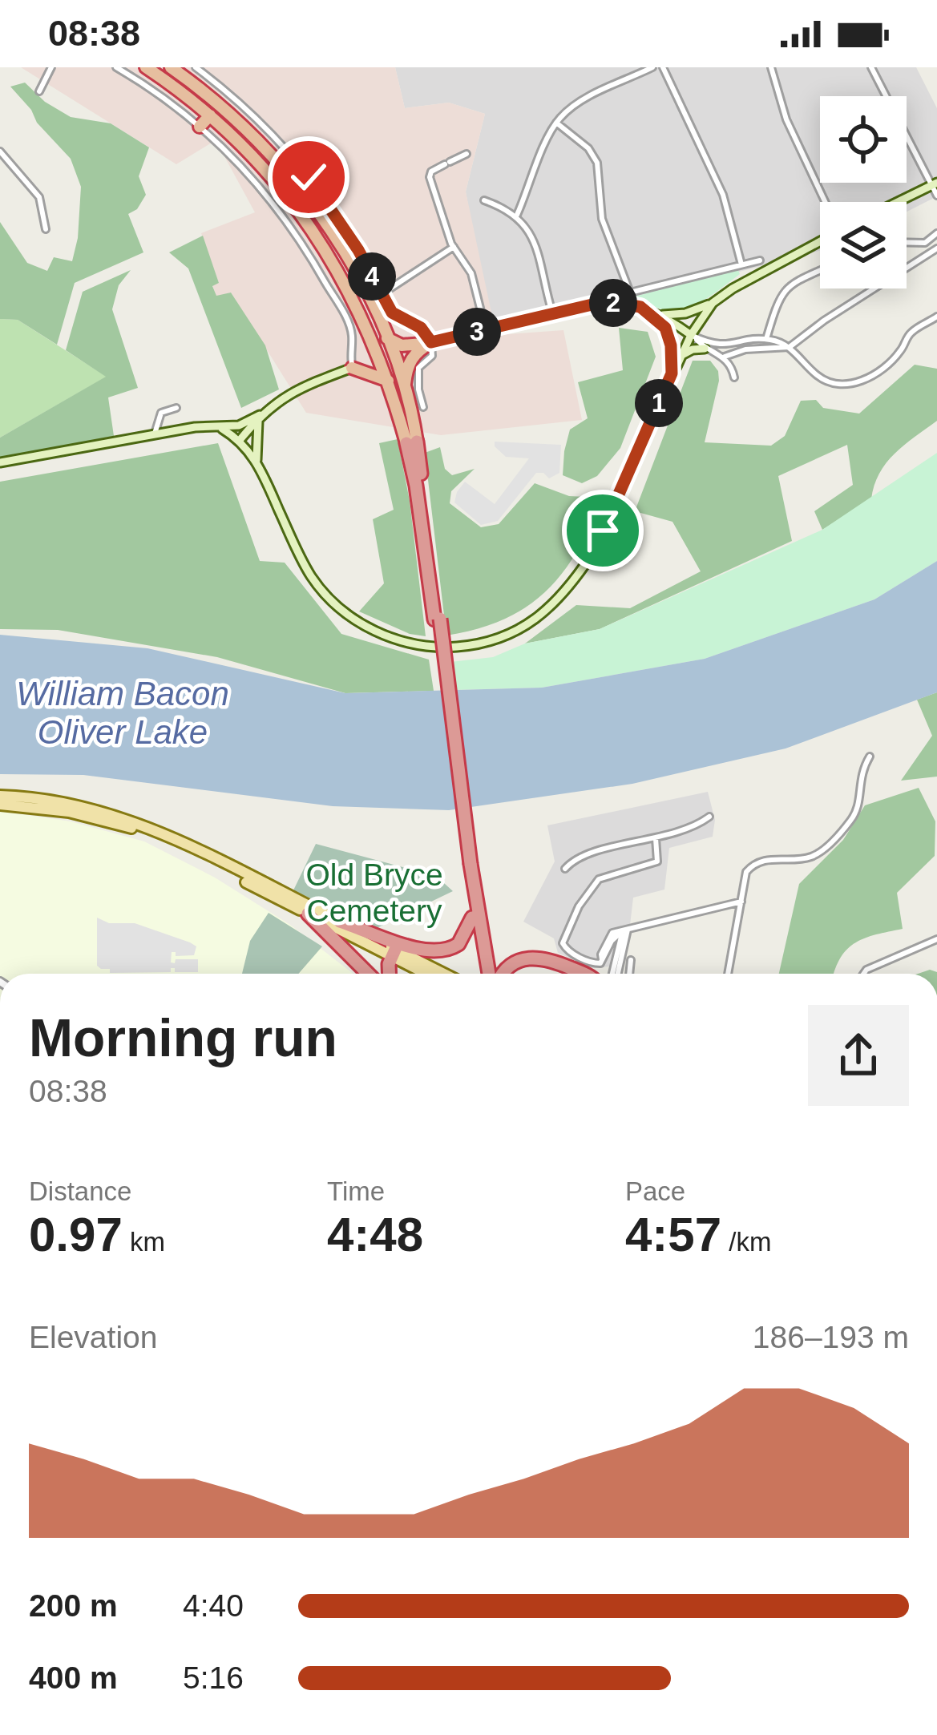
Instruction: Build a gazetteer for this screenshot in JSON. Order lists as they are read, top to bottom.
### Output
{
  "water": ["William Bacon Oliver Lake"],
  "parks": ["Old Bryce Cemetery"],
  "page": {
    "status": "08:38",
    "pins": [
      "4",
      "2",
      "3",
      "1"
    ],
    "heading": ["Morning run", "08:38"],
    "stats": [
      ["Distance", "0.97 km"],
      ["Time", "4:48"],
      ["Pace", "4:57 /km"]
    ],
    "chart": ["Elevation", "186–193 m"],
    "list": [
      {
        "name": "200 m",
        "note": "4:40"
      },
      {
        "name": "400 m",
        "note": "5:16"
      }
    ]
  }
}
